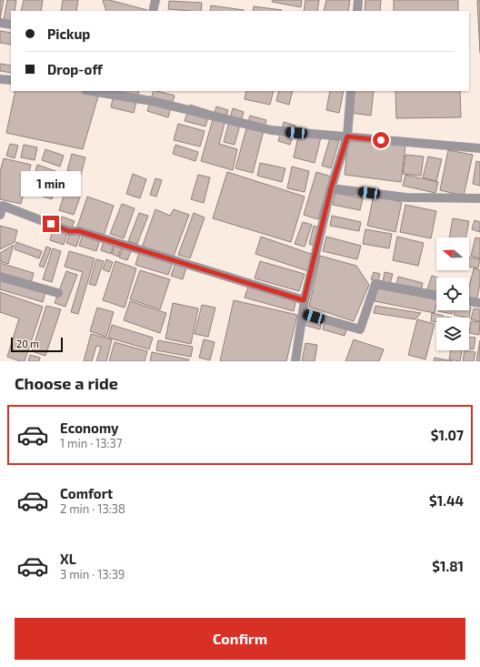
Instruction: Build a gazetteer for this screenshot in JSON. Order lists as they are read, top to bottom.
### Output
{
  "scale_bar": "20 m",
  "north": "left",
  "page": {
    "banner": ["Pickup", "Drop-off"],
    "bubble": "1 min",
    "scale": "20 m",
    "heading": "Choose a ride",
    "list": [
      {
        "name": "Economy",
        "note": "1 min · 13:37",
        "value": "$1.07"
      },
      {
        "name": "Comfort",
        "note": "2 min · 13:38",
        "value": "$1.44"
      },
      {
        "name": "XL",
        "note": "3 min · 13:39",
        "value": "$1.81"
      }
    ],
    "buttons": "Confirm"
  }
}
